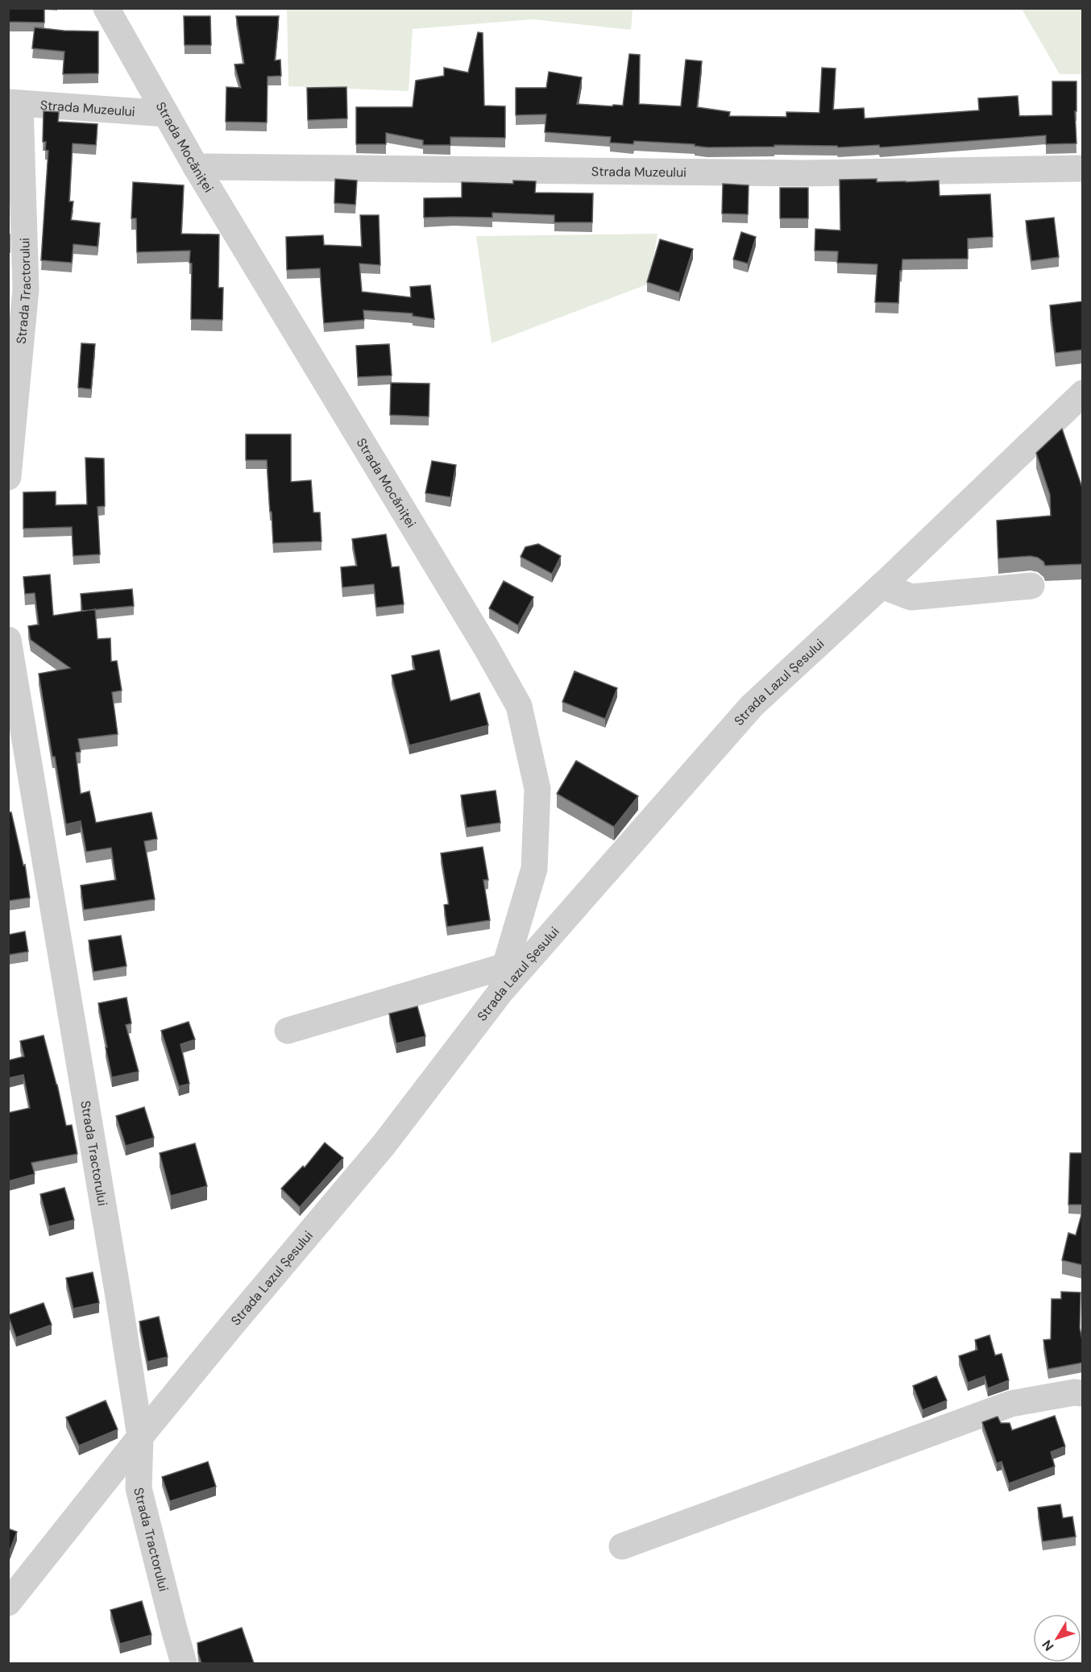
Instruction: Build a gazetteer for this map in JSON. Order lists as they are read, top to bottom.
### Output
{
  "streets": {
    "street": [
      "Strada Muzeului",
      "Strada Mocăniței",
      "Strada Tractorului",
      "Strada Lazul Șesului"
    ]
  },
  "crossings": [
    ["Strada Muzeului", "Strada Mocăniței"],
    ["Strada Muzeului", "Strada Tractorului"],
    ["Strada Mocăniței", "Strada Lazul Șesului"],
    ["Strada Tractorului", "Strada Lazul Șesului"]
  ],
  "north": "bottom left"
}
